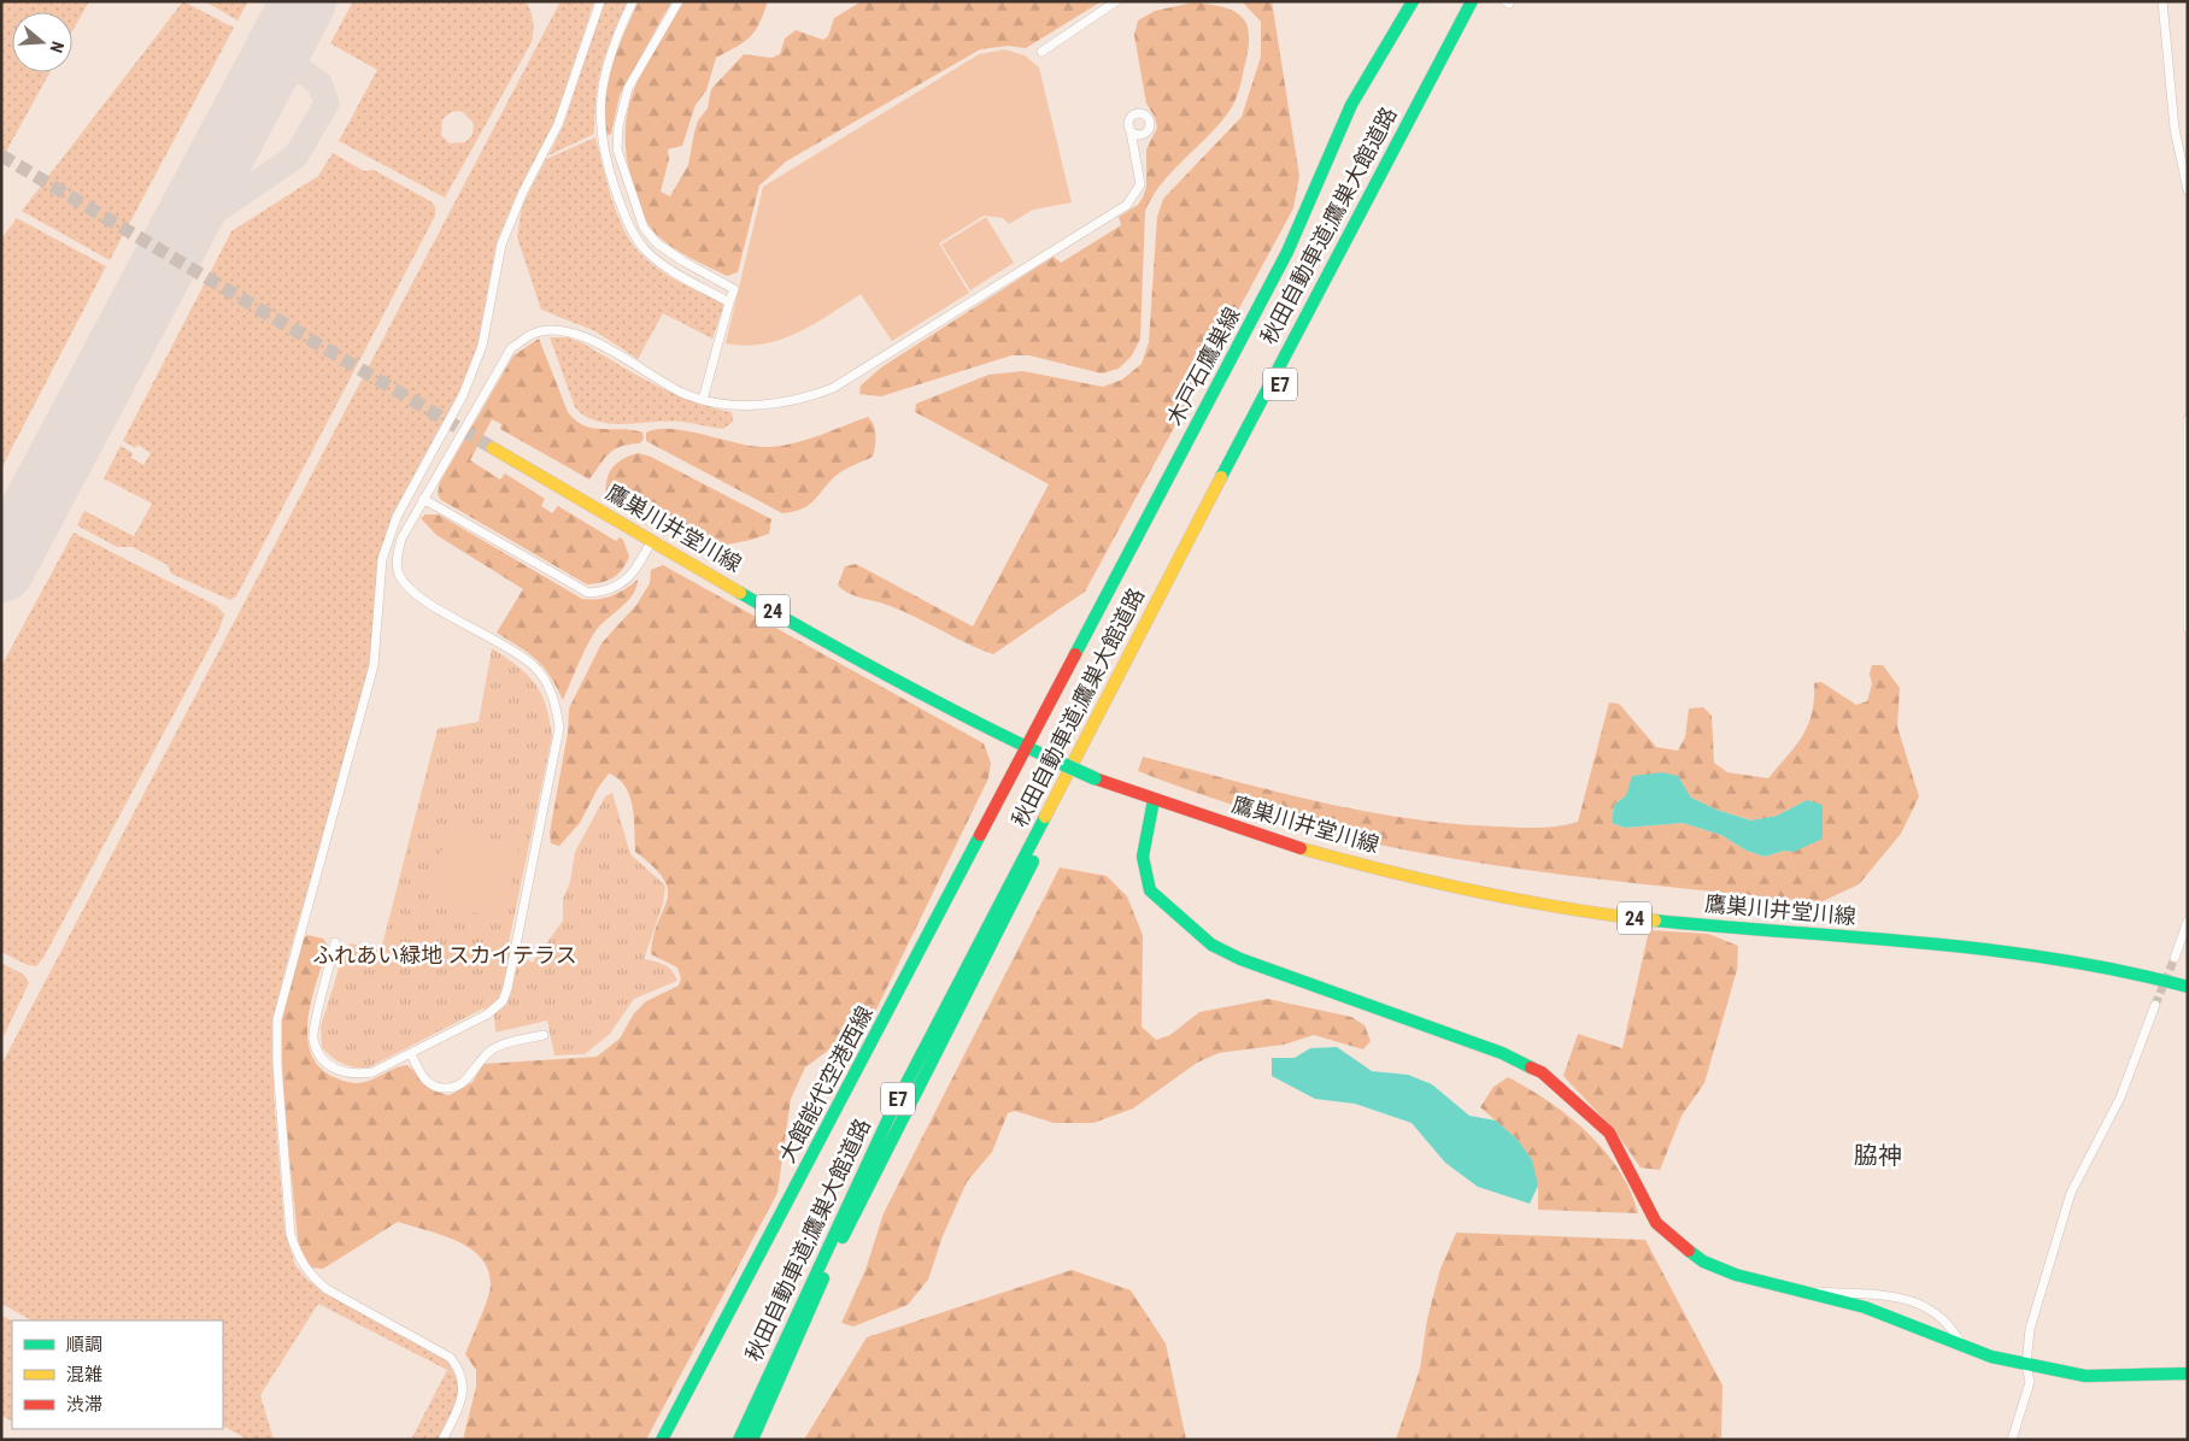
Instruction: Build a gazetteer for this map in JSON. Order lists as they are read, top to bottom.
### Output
{
  "streets": {
    "main road": [
      "秋田自動車道;鷹巣大館道路",
      "木戸石鷹巣線",
      "E7",
      "鷹巣川井堂川線",
      "24",
      "大館能代空港西線"
    ]
  },
  "crossings": [
    ["木戸石鷹巣線", "鷹巣川井堂川線"],
    ["木戸石鷹巣線", "大館能代空港西線"],
    ["鷹巣川井堂川線", "大館能代空港西線"]
  ],
  "districts": ["脇神"],
  "parks": ["ふれあい緑地 スカイテラス"],
  "legend": ["順調", "混雑", "渋滞"],
  "north": "right"
}
